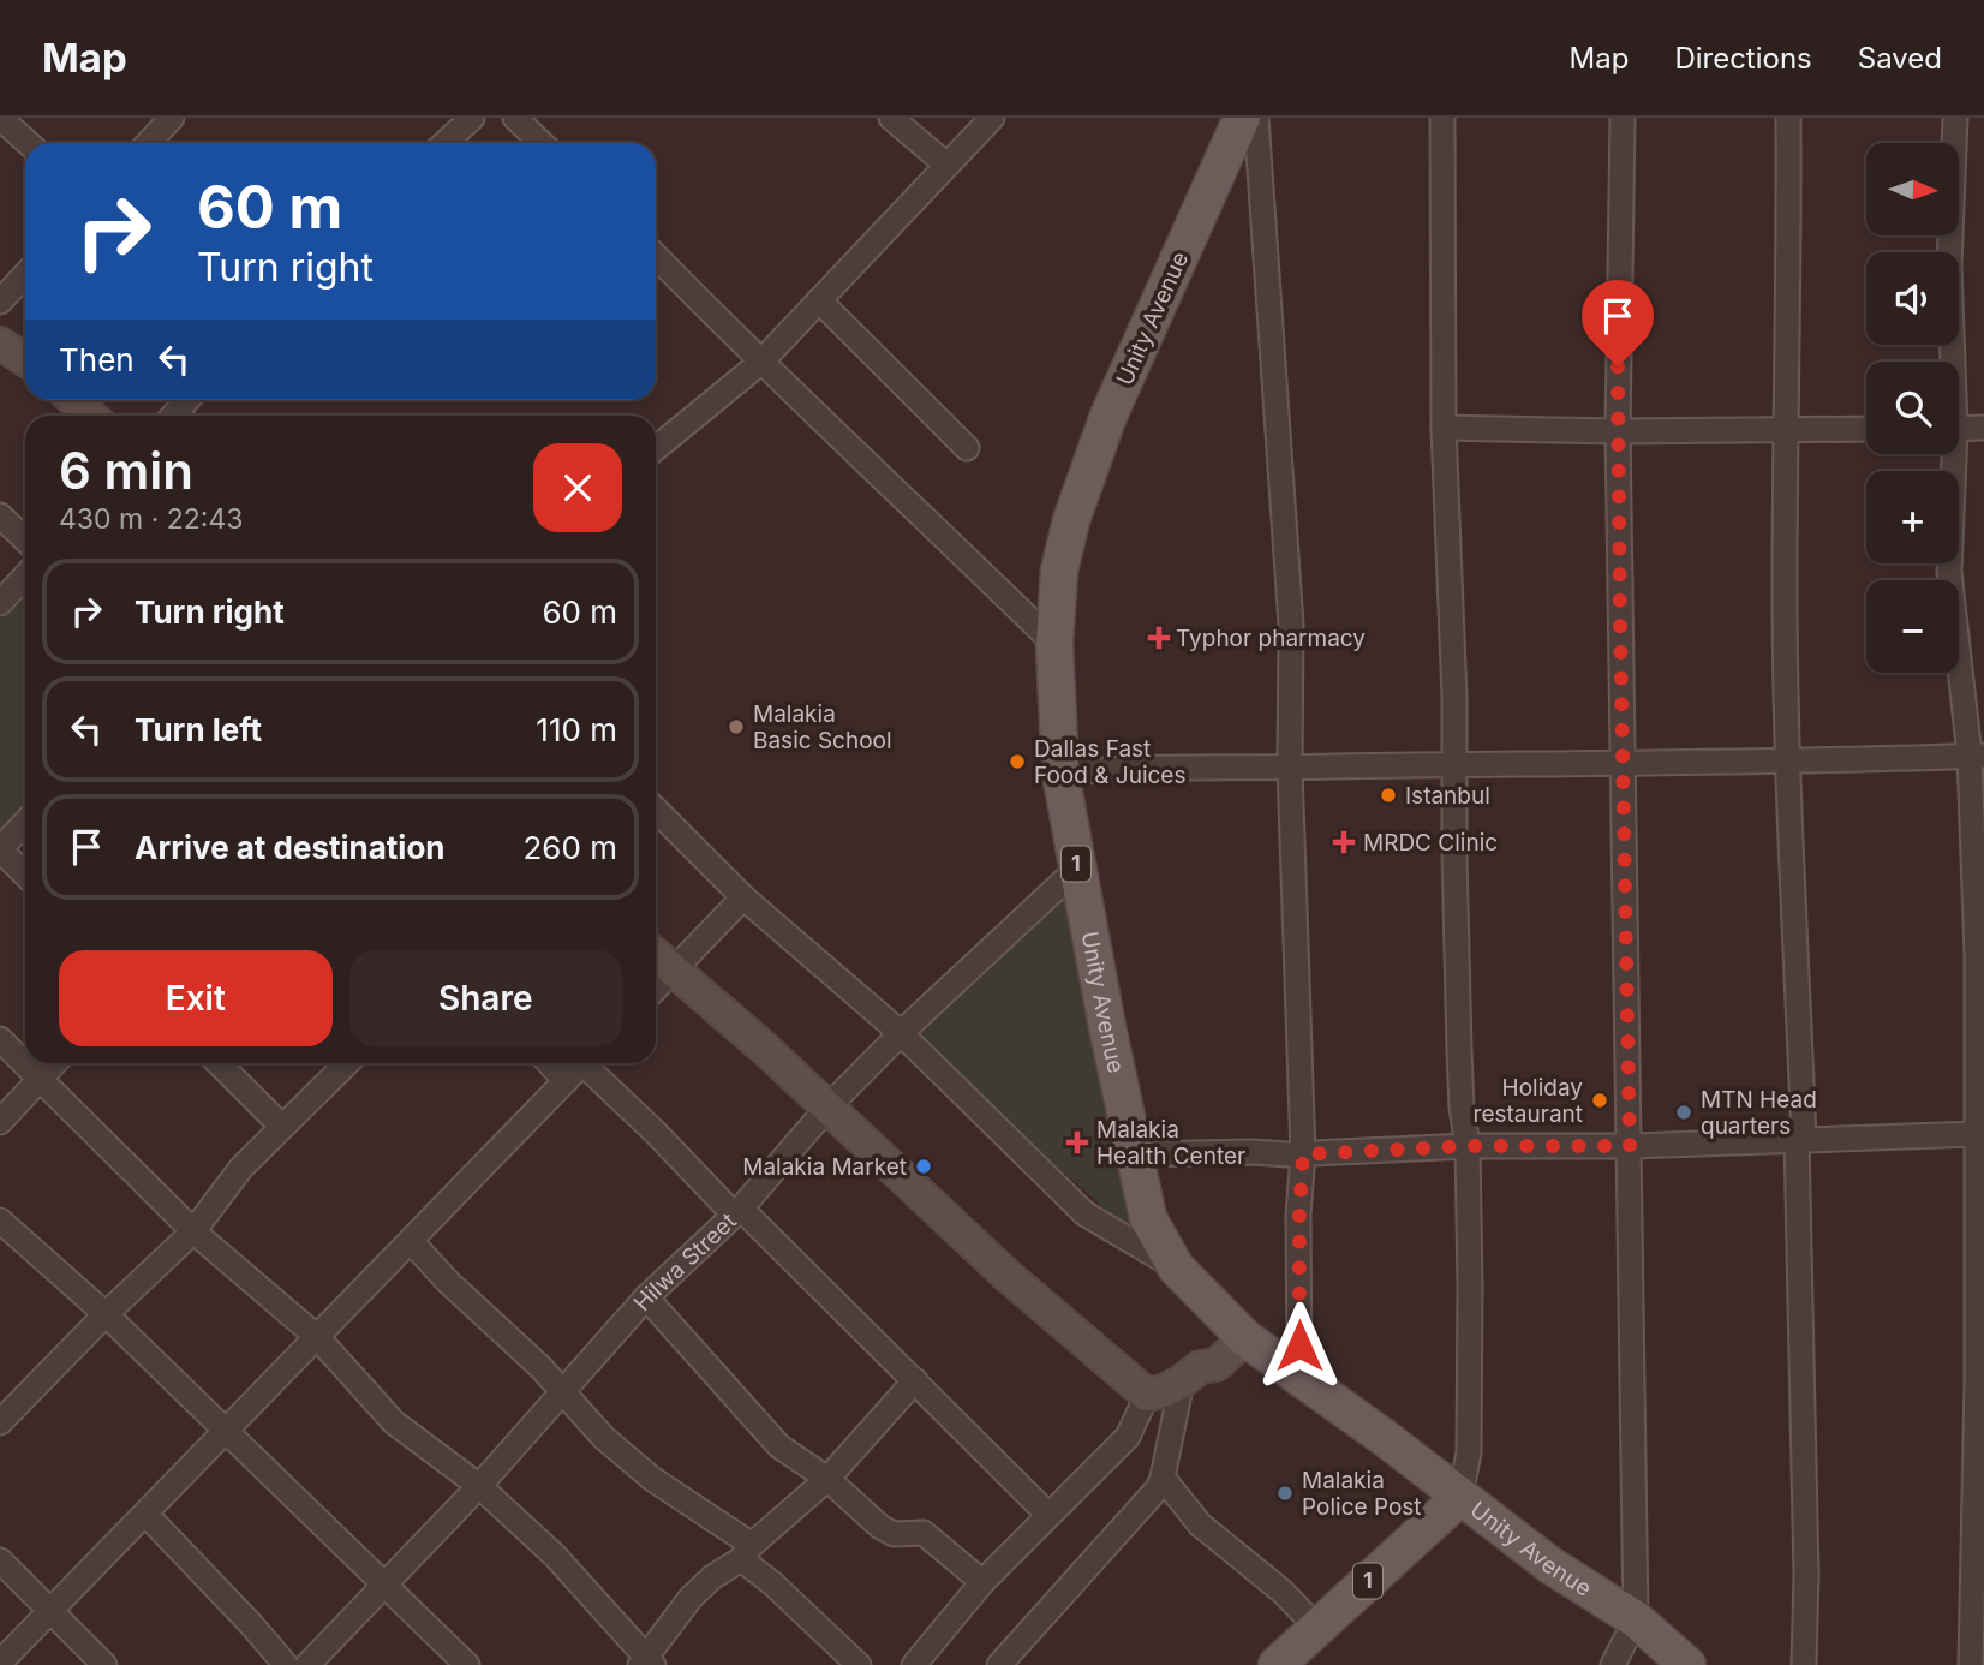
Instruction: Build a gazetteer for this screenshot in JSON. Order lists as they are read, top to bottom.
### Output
{
  "streets": {
    "main road": ["Unity Avenue", "1"],
    "street": ["Hilwa Street"]
  },
  "crossings": [
    ["Unity Avenue", "1"],
    ["Unity Avenue", "Hilwa Street"]
  ],
  "places": {
    "health": ["Typhor pharmacy", "MRDC Clinic", "Malakia Health Center"],
    "other": [
      "Malakia Basic School",
      "Dallas Fast Food & Juices",
      "Istanbul",
      "Holiday restaurant",
      "MTN Head quarters",
      "Malakia Market",
      "Malakia Police Post"
    ]
  },
  "north": "right",
  "page": {
    "header": "Map",
    "nav": ["Map", "Directions", "Saved"],
    "map_buttons": ["+", "−"],
    "turn": ["60 m", "Turn right"],
    "then": "Then",
    "heading": ["6 min", "430 m · 22:43"],
    "list": [
      {
        "name": "Turn right",
        "value": "60 m"
      },
      {
        "name": "Turn left",
        "value": "110 m"
      },
      {
        "name": "Arrive at destination",
        "value": "260 m"
      }
    ],
    "buttons": ["Exit", "Share"]
  }
}
